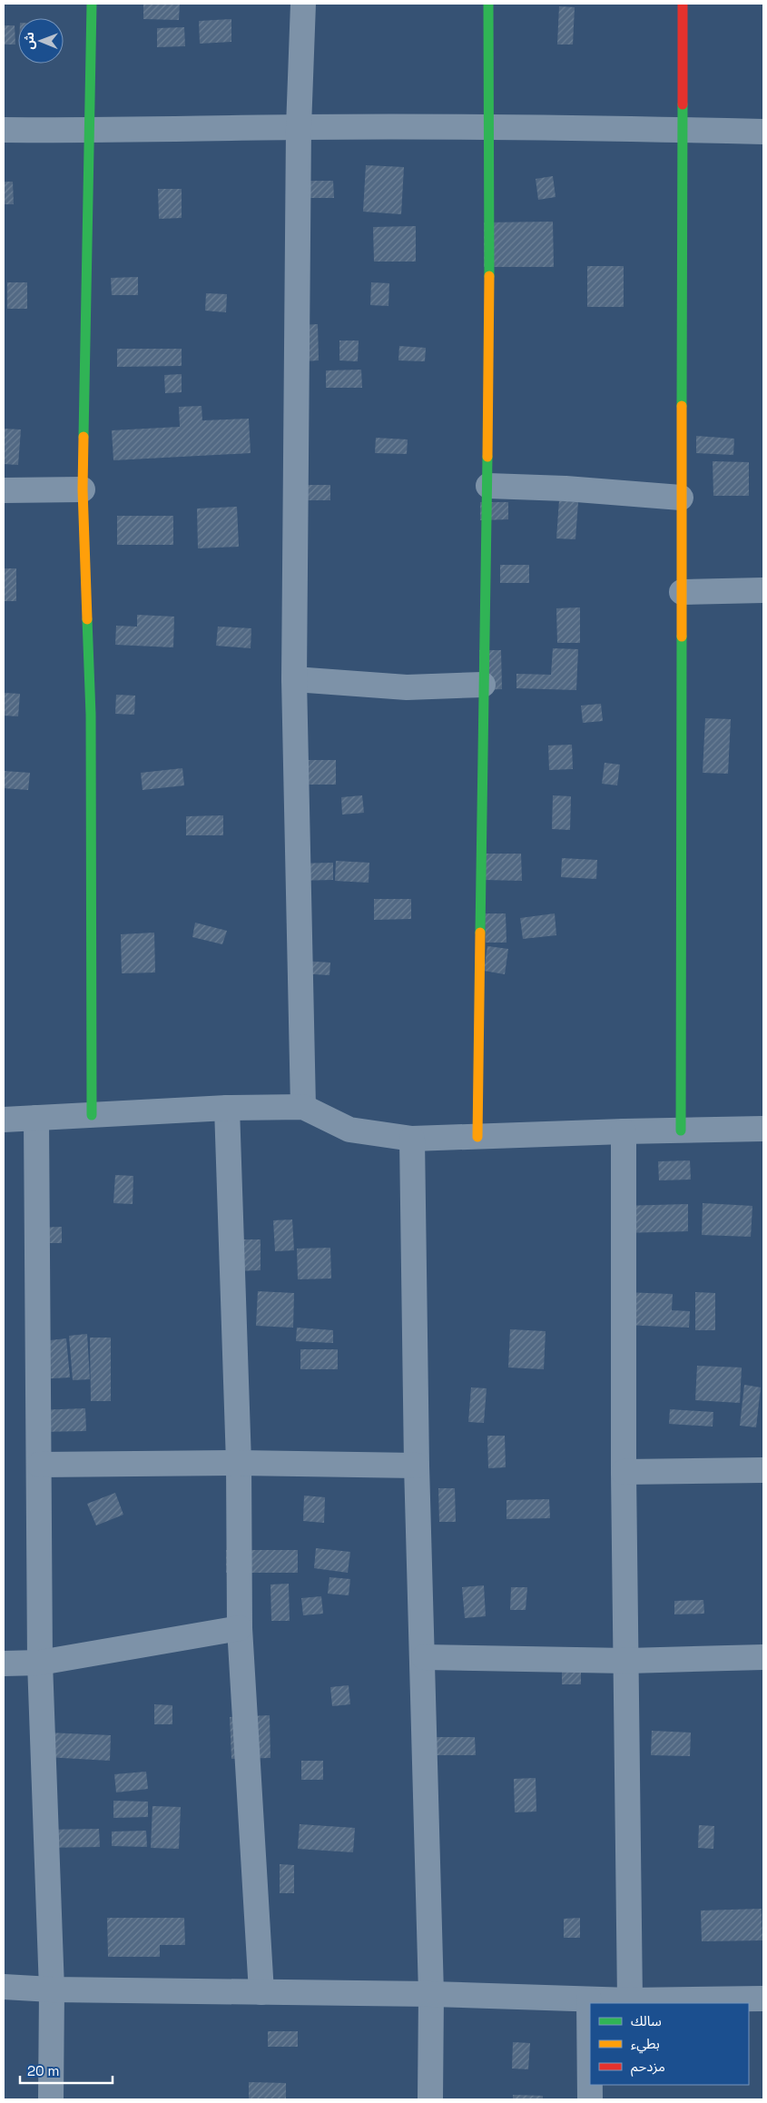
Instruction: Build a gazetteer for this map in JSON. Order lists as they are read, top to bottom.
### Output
{
  "legend": ["سالك", "بطيء", "مزدحم"],
  "scale_bar": "20 m",
  "north": "left"
}
